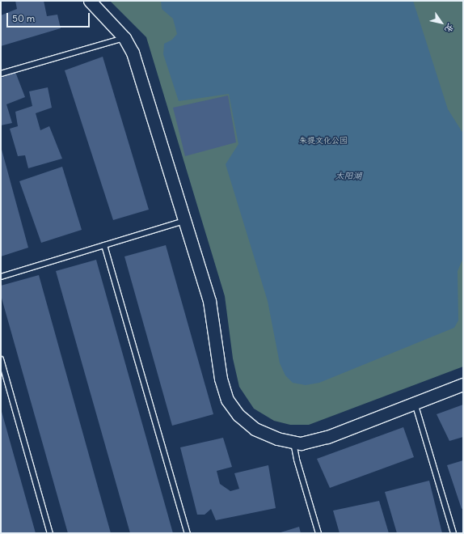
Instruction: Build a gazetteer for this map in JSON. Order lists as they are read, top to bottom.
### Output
{
  "water": ["太阳湖"],
  "parks": ["朱提文化公园"],
  "scale_bar": "50 m",
  "north": "bottom right"
}
